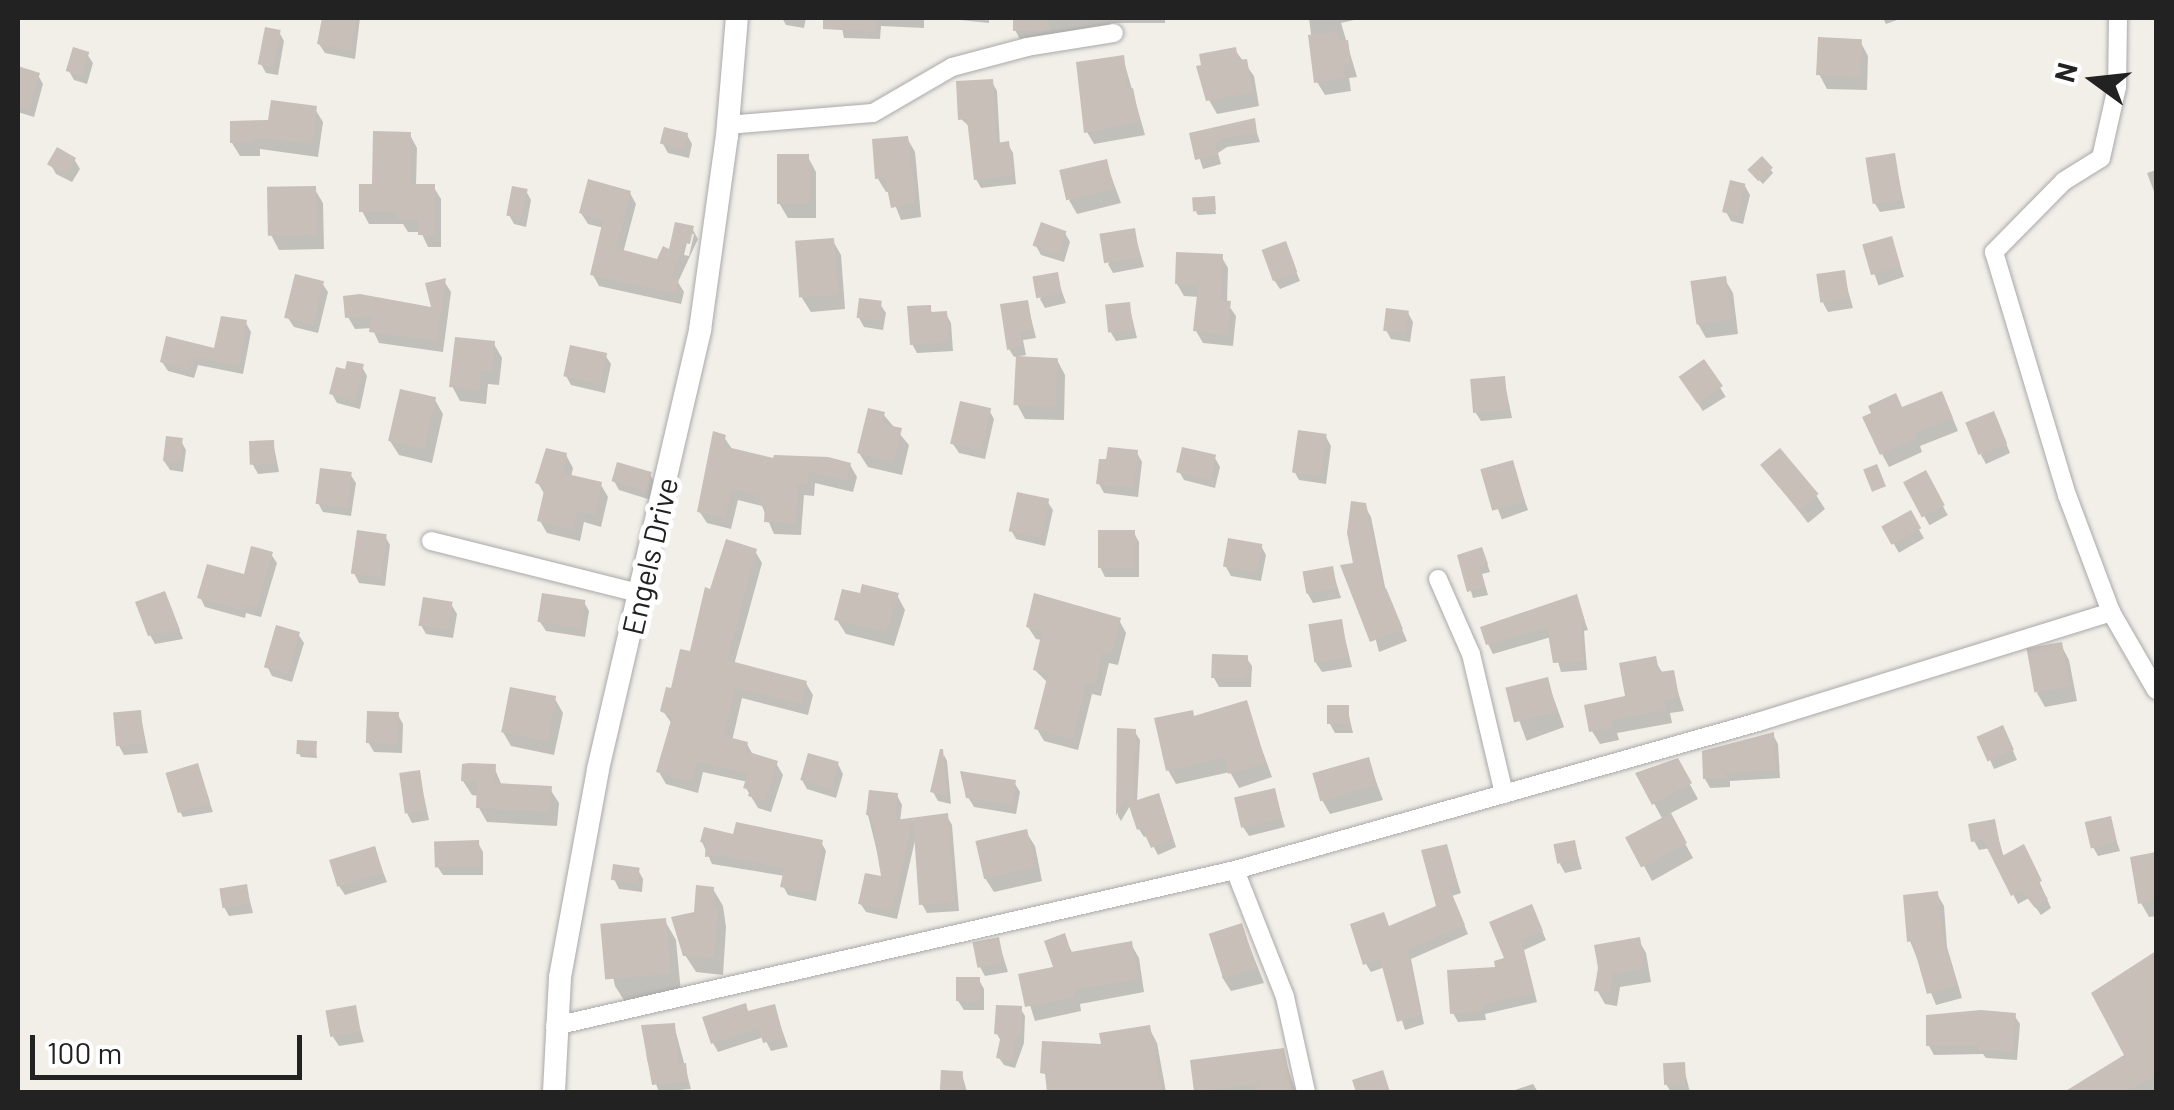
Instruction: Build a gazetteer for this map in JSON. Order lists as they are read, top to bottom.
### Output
{
  "streets": {
    "street": ["Engels Drive"]
  },
  "scale_bar": "100 m",
  "north": "left"
}
